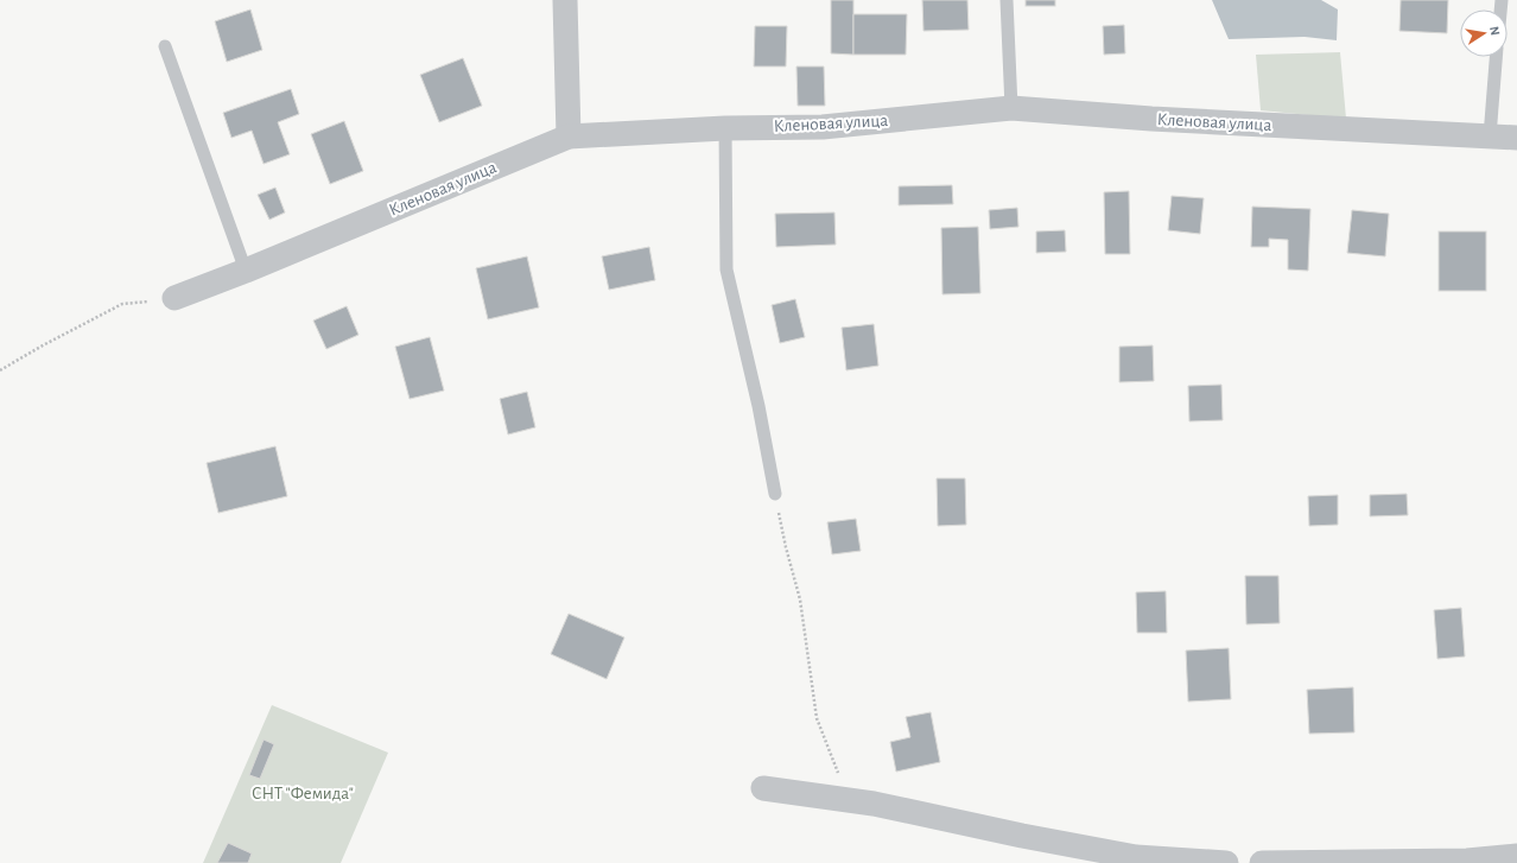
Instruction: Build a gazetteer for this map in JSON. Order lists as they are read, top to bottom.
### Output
{
  "streets": {
    "street": ["Кленовая улица"]
  },
  "parks": ["СНТ \"Фемида\""],
  "north": "right"
}
